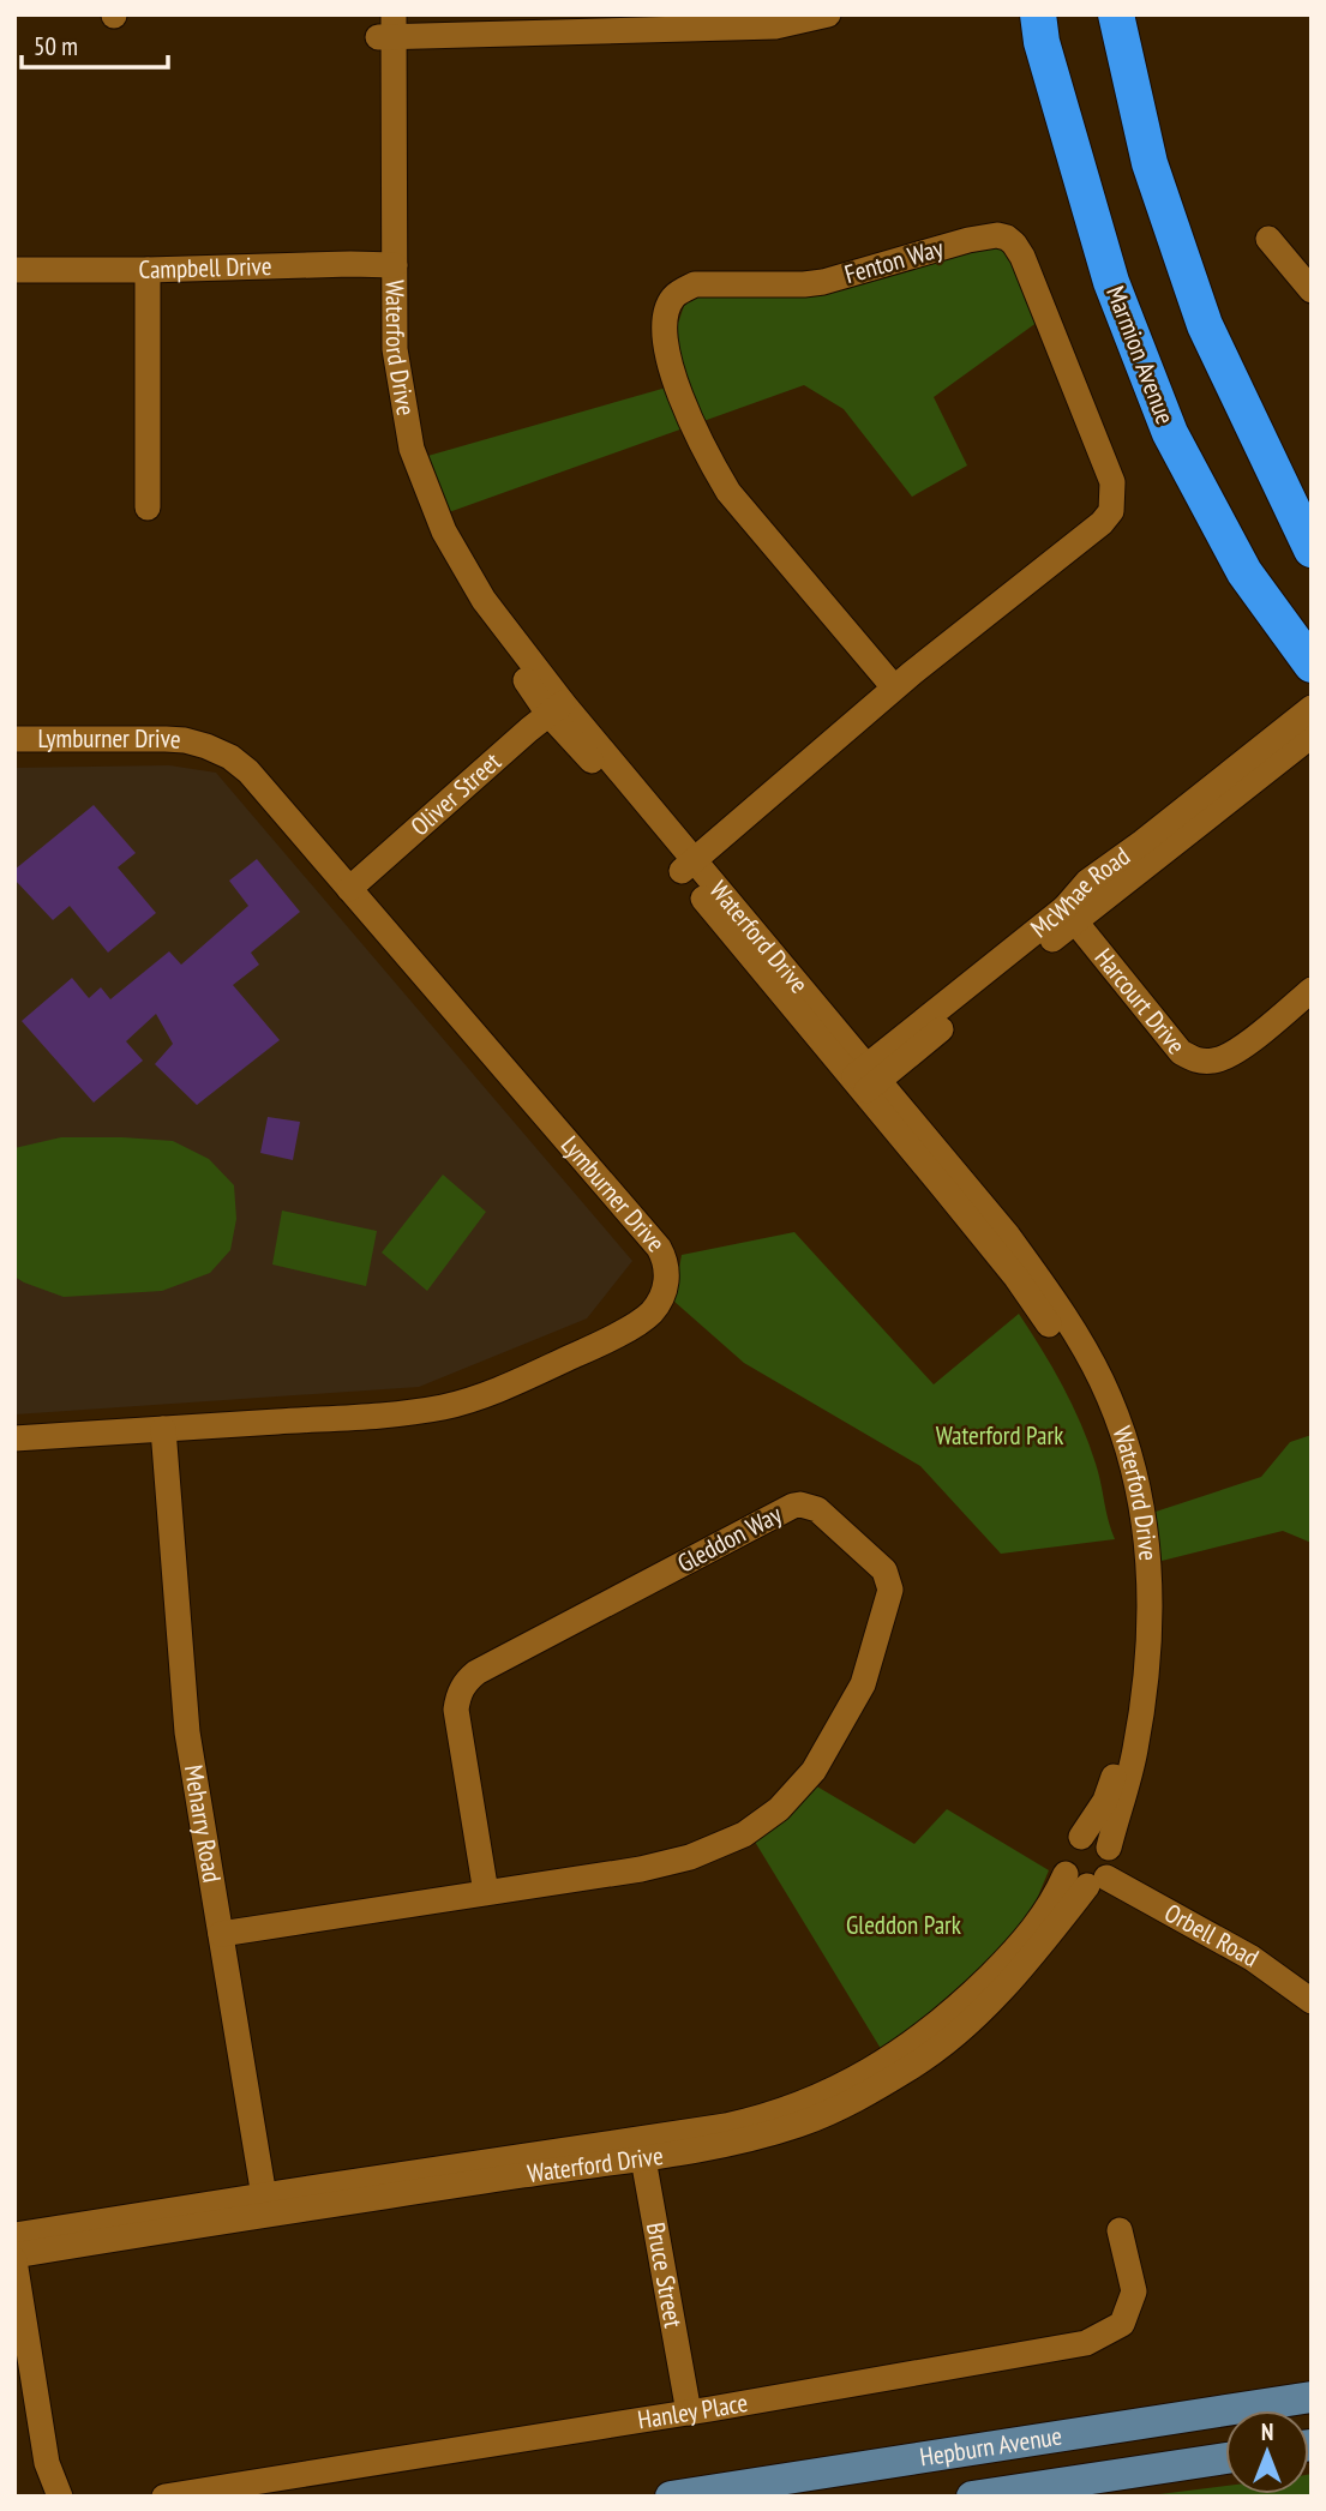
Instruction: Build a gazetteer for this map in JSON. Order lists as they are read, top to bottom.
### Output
{
  "streets": {
    "highway": ["Marmion Avenue"],
    "main road": ["Hepburn Avenue"],
    "street": [
      "Fenton Way",
      "Campbell Drive",
      "Waterford Drive",
      "Lymburner Drive",
      "Oliver Street",
      "McWhae Road",
      "Harcourt Drive",
      "Gleddon Way",
      "Meharry Road",
      "Orbell Road",
      "Bruce Street",
      "Hanley Place"
    ]
  },
  "crossings": [
    ["Fenton Way", "Waterford Drive"],
    ["Campbell Drive", "Waterford Drive"],
    ["Waterford Drive", "Oliver Street"],
    ["Waterford Drive", "McWhae Road"],
    ["Waterford Drive", "Meharry Road"],
    ["Waterford Drive", "Orbell Road"],
    ["Waterford Drive", "Bruce Street"],
    ["Lymburner Drive", "Oliver Street"],
    ["Lymburner Drive", "Meharry Road"],
    ["McWhae Road", "Harcourt Drive"],
    ["Gleddon Way", "Meharry Road"],
    ["Bruce Street", "Hanley Place"]
  ],
  "parks": ["Waterford Park", "Gleddon Park"],
  "scale_bar": "50 m",
  "north": "top"
}
